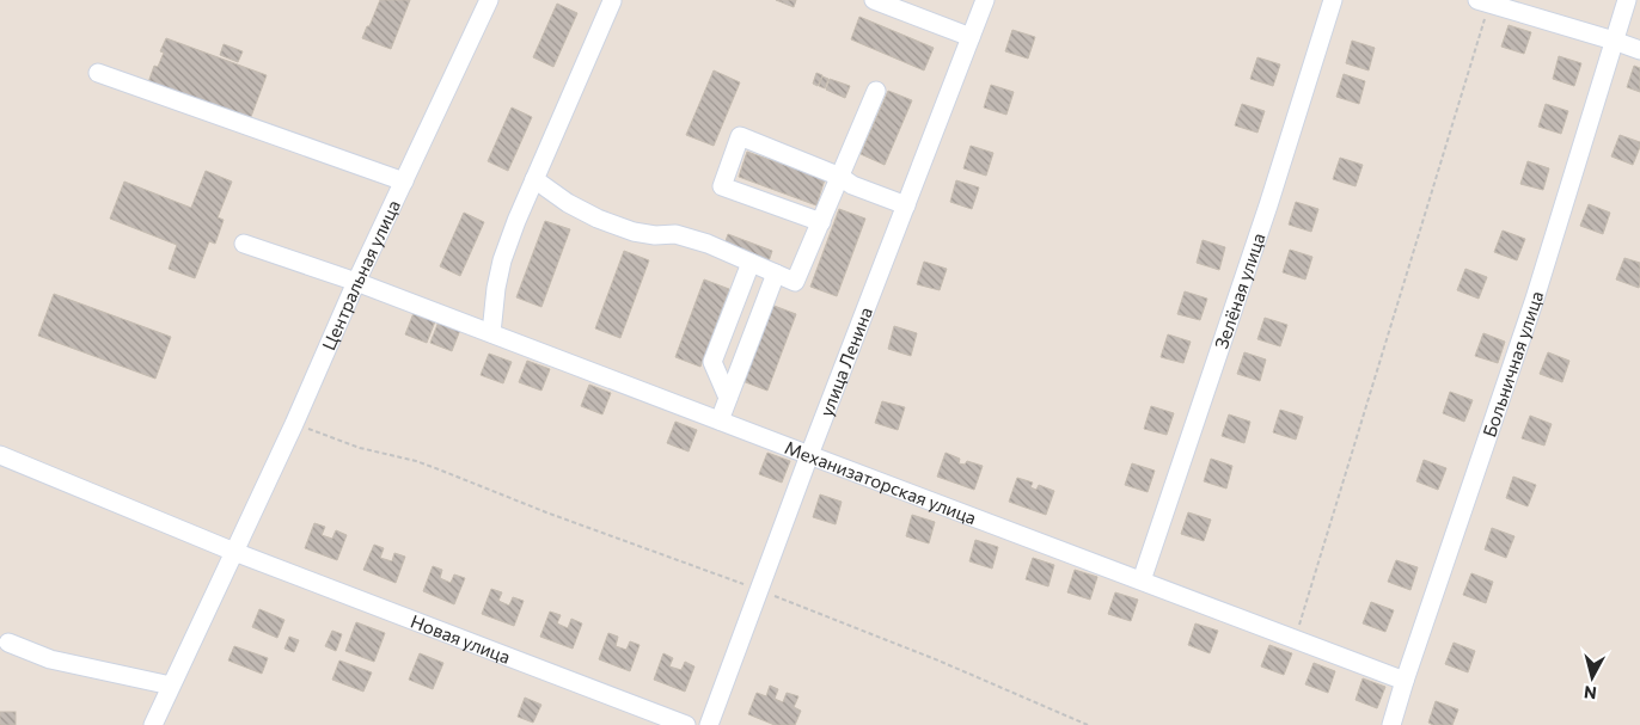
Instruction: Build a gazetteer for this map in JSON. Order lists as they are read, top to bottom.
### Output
{
  "streets": {
    "street": [
      "Центральная улица",
      "Зелёная улица",
      "улица Ленина",
      "Больничная улица",
      "Механизаторская улица",
      "Новая улица"
    ]
  },
  "crossings": [
    ["Центральная улица", "Механизаторская улица"],
    ["Центральная улица", "Новая улица"],
    ["Зелёная улица", "Механизаторская улица"],
    ["улица Ленина", "Механизаторская улица"],
    ["Больничная улица", "Механизаторская улица"]
  ],
  "north": "bottom"
}
